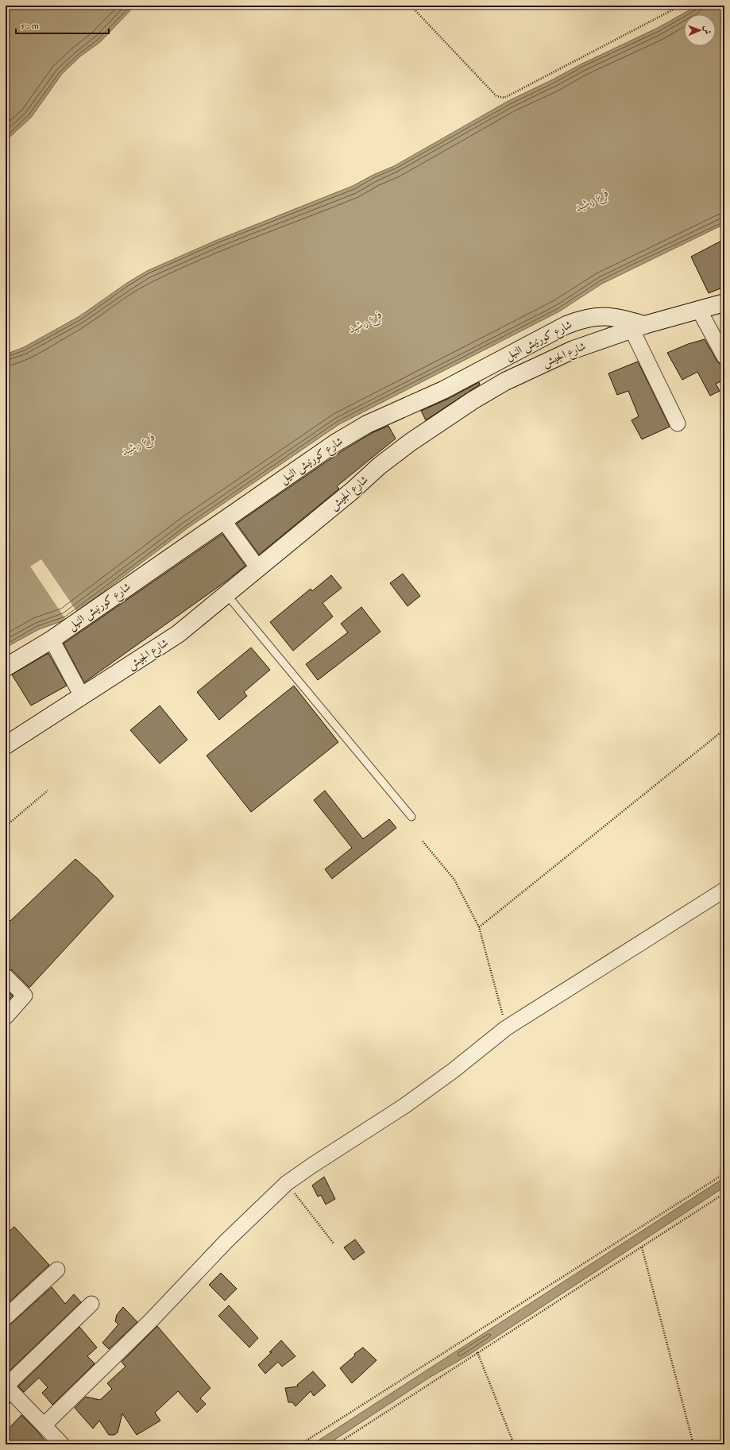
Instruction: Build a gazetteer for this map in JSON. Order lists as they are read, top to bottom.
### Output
{
  "streets": {
    "main road": ["شارع كورنيش النيل", "شارع الجيش"]
  },
  "crossings": [
    ["شارع كورنيش النيل", "شارع الجيش"]
  ],
  "water": ["فرع رشيد"],
  "scale_bar": "50 m",
  "north": "right"
}
